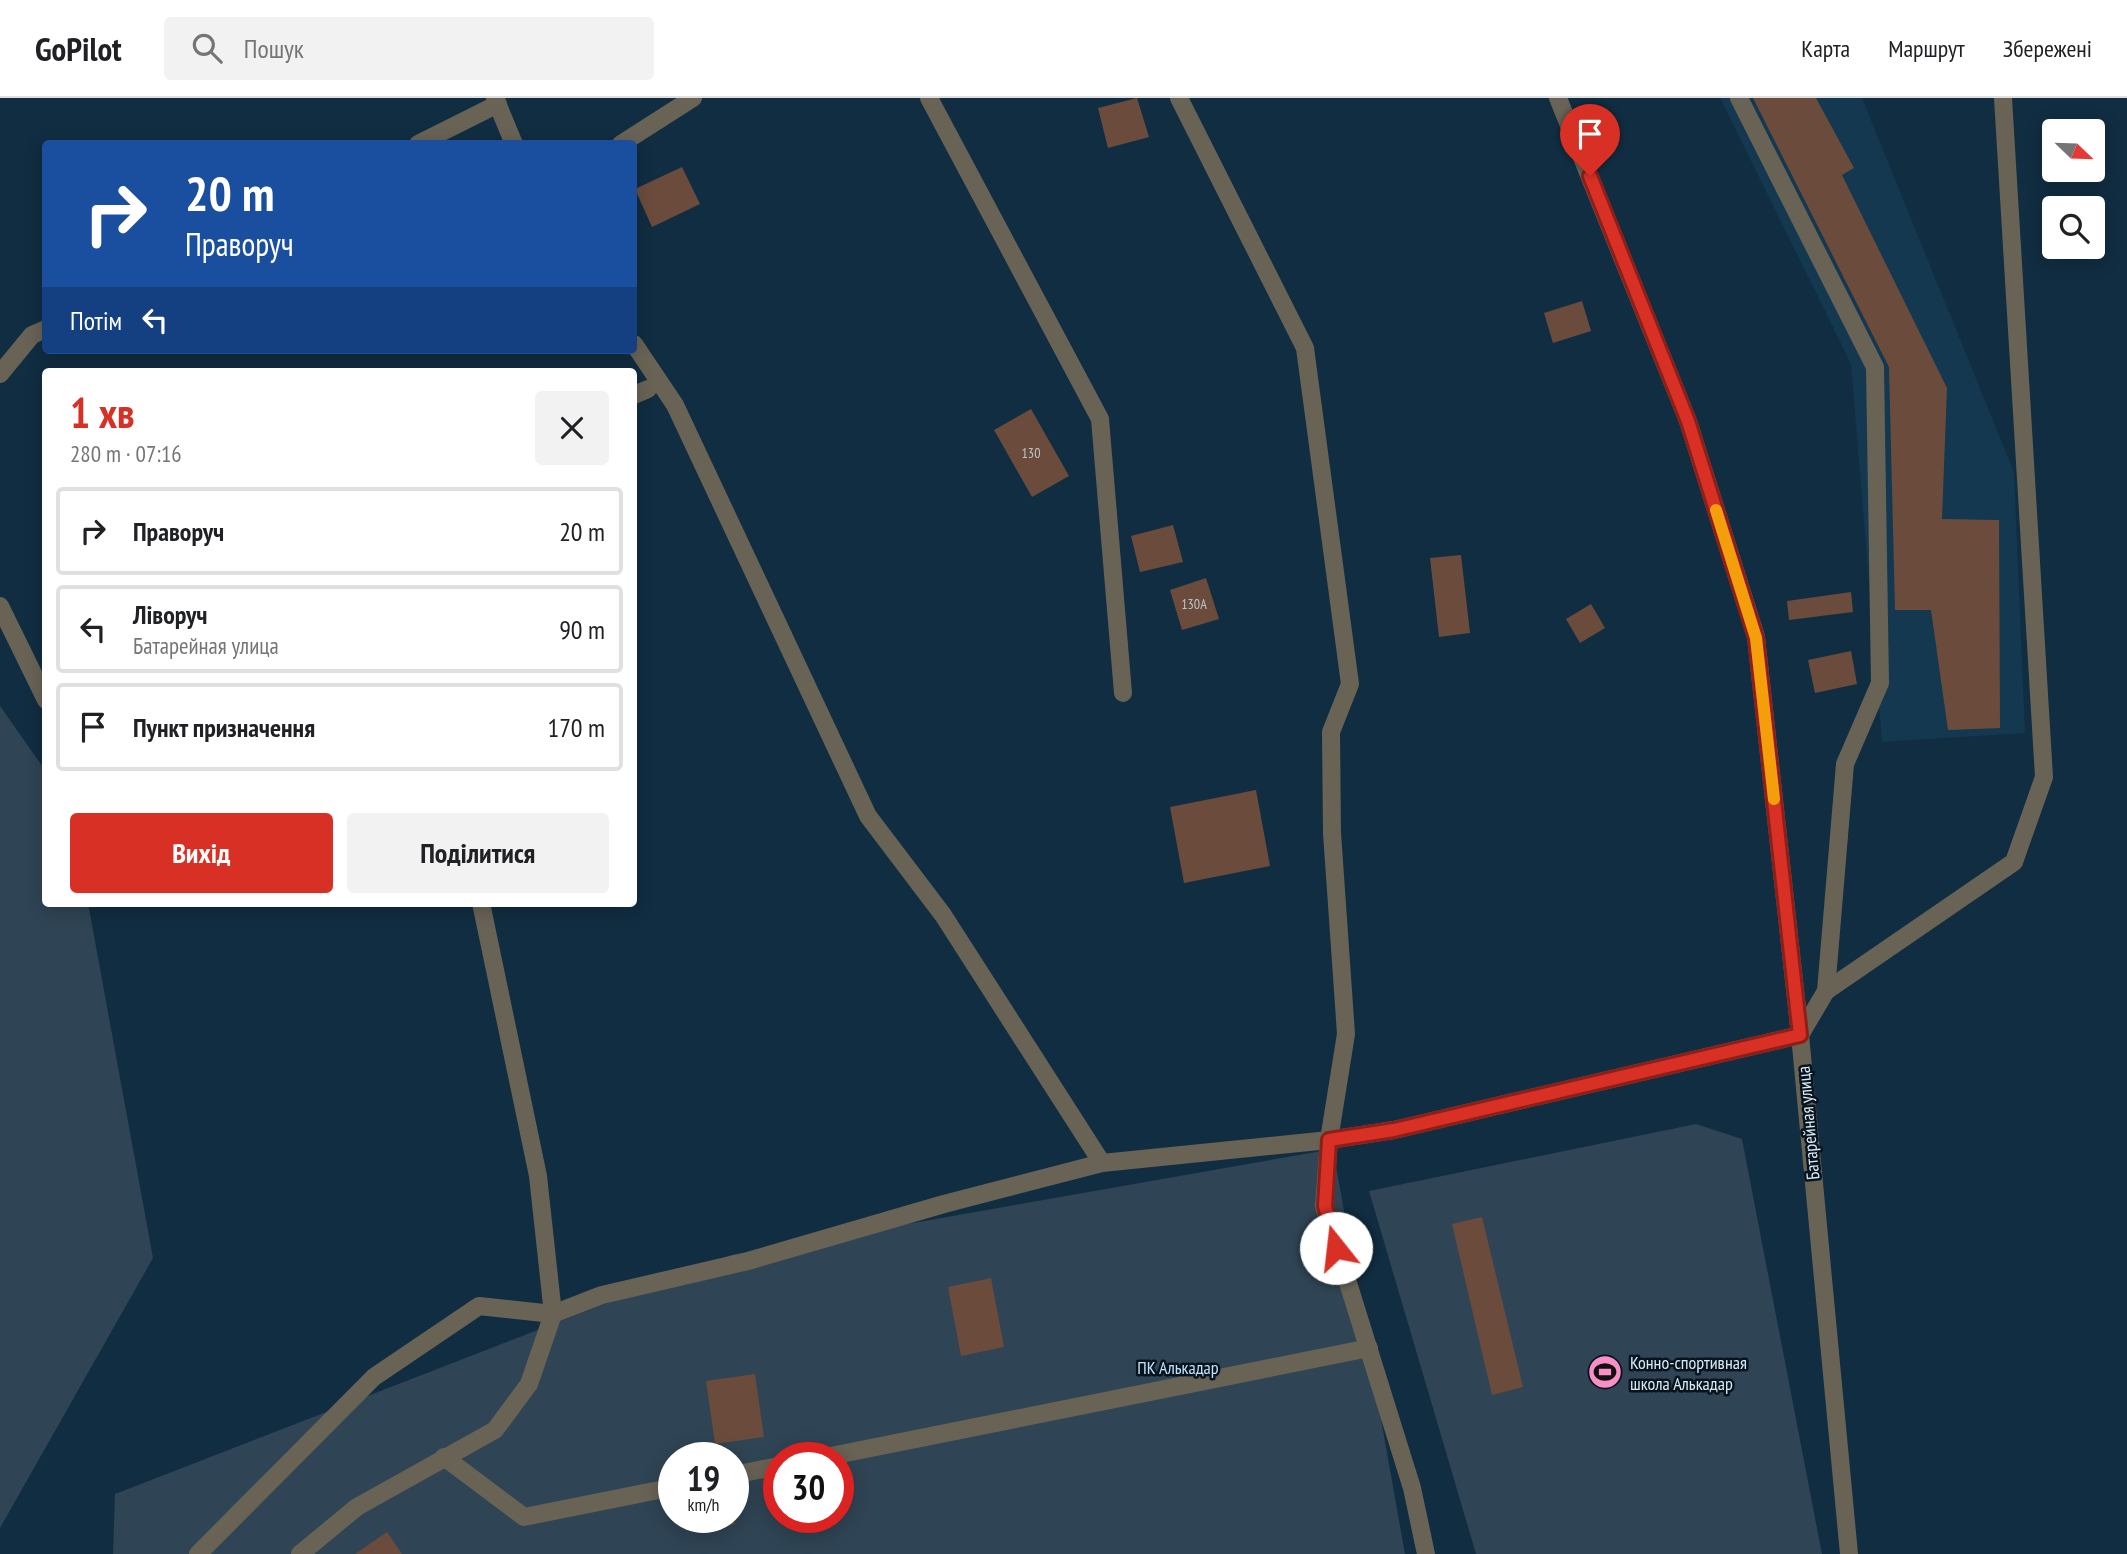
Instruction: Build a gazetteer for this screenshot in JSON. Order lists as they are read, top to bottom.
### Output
{
  "streets": {
    "street": ["Батарейная улица"]
  },
  "parks": ["ПК Алькадар"],
  "places": {
    "sports": ["Конно-спортивная школа Алькадар"]
  },
  "house_numbers": ["130", "130А"],
  "north": "bottom right",
  "page": {
    "header": "GoPilot",
    "search": "Пошук",
    "nav": ["Карта", "Маршрут", "Збережені"],
    "turn": ["20 m", "Праворуч"],
    "then": "Потім",
    "heading": ["1 хв", "280 m · 07:16"],
    "list": [
      {
        "name": "Праворуч",
        "value": "20 m"
      },
      {
        "name": "Ліворуч",
        "note": "Батарейная улица",
        "value": "90 m"
      },
      {
        "name": "Пункт призначення",
        "value": "170 m"
      }
    ],
    "buttons": ["Вихід", "Поділитися"],
    "speed": "19 km/h",
    "limit": "30"
  }
}
